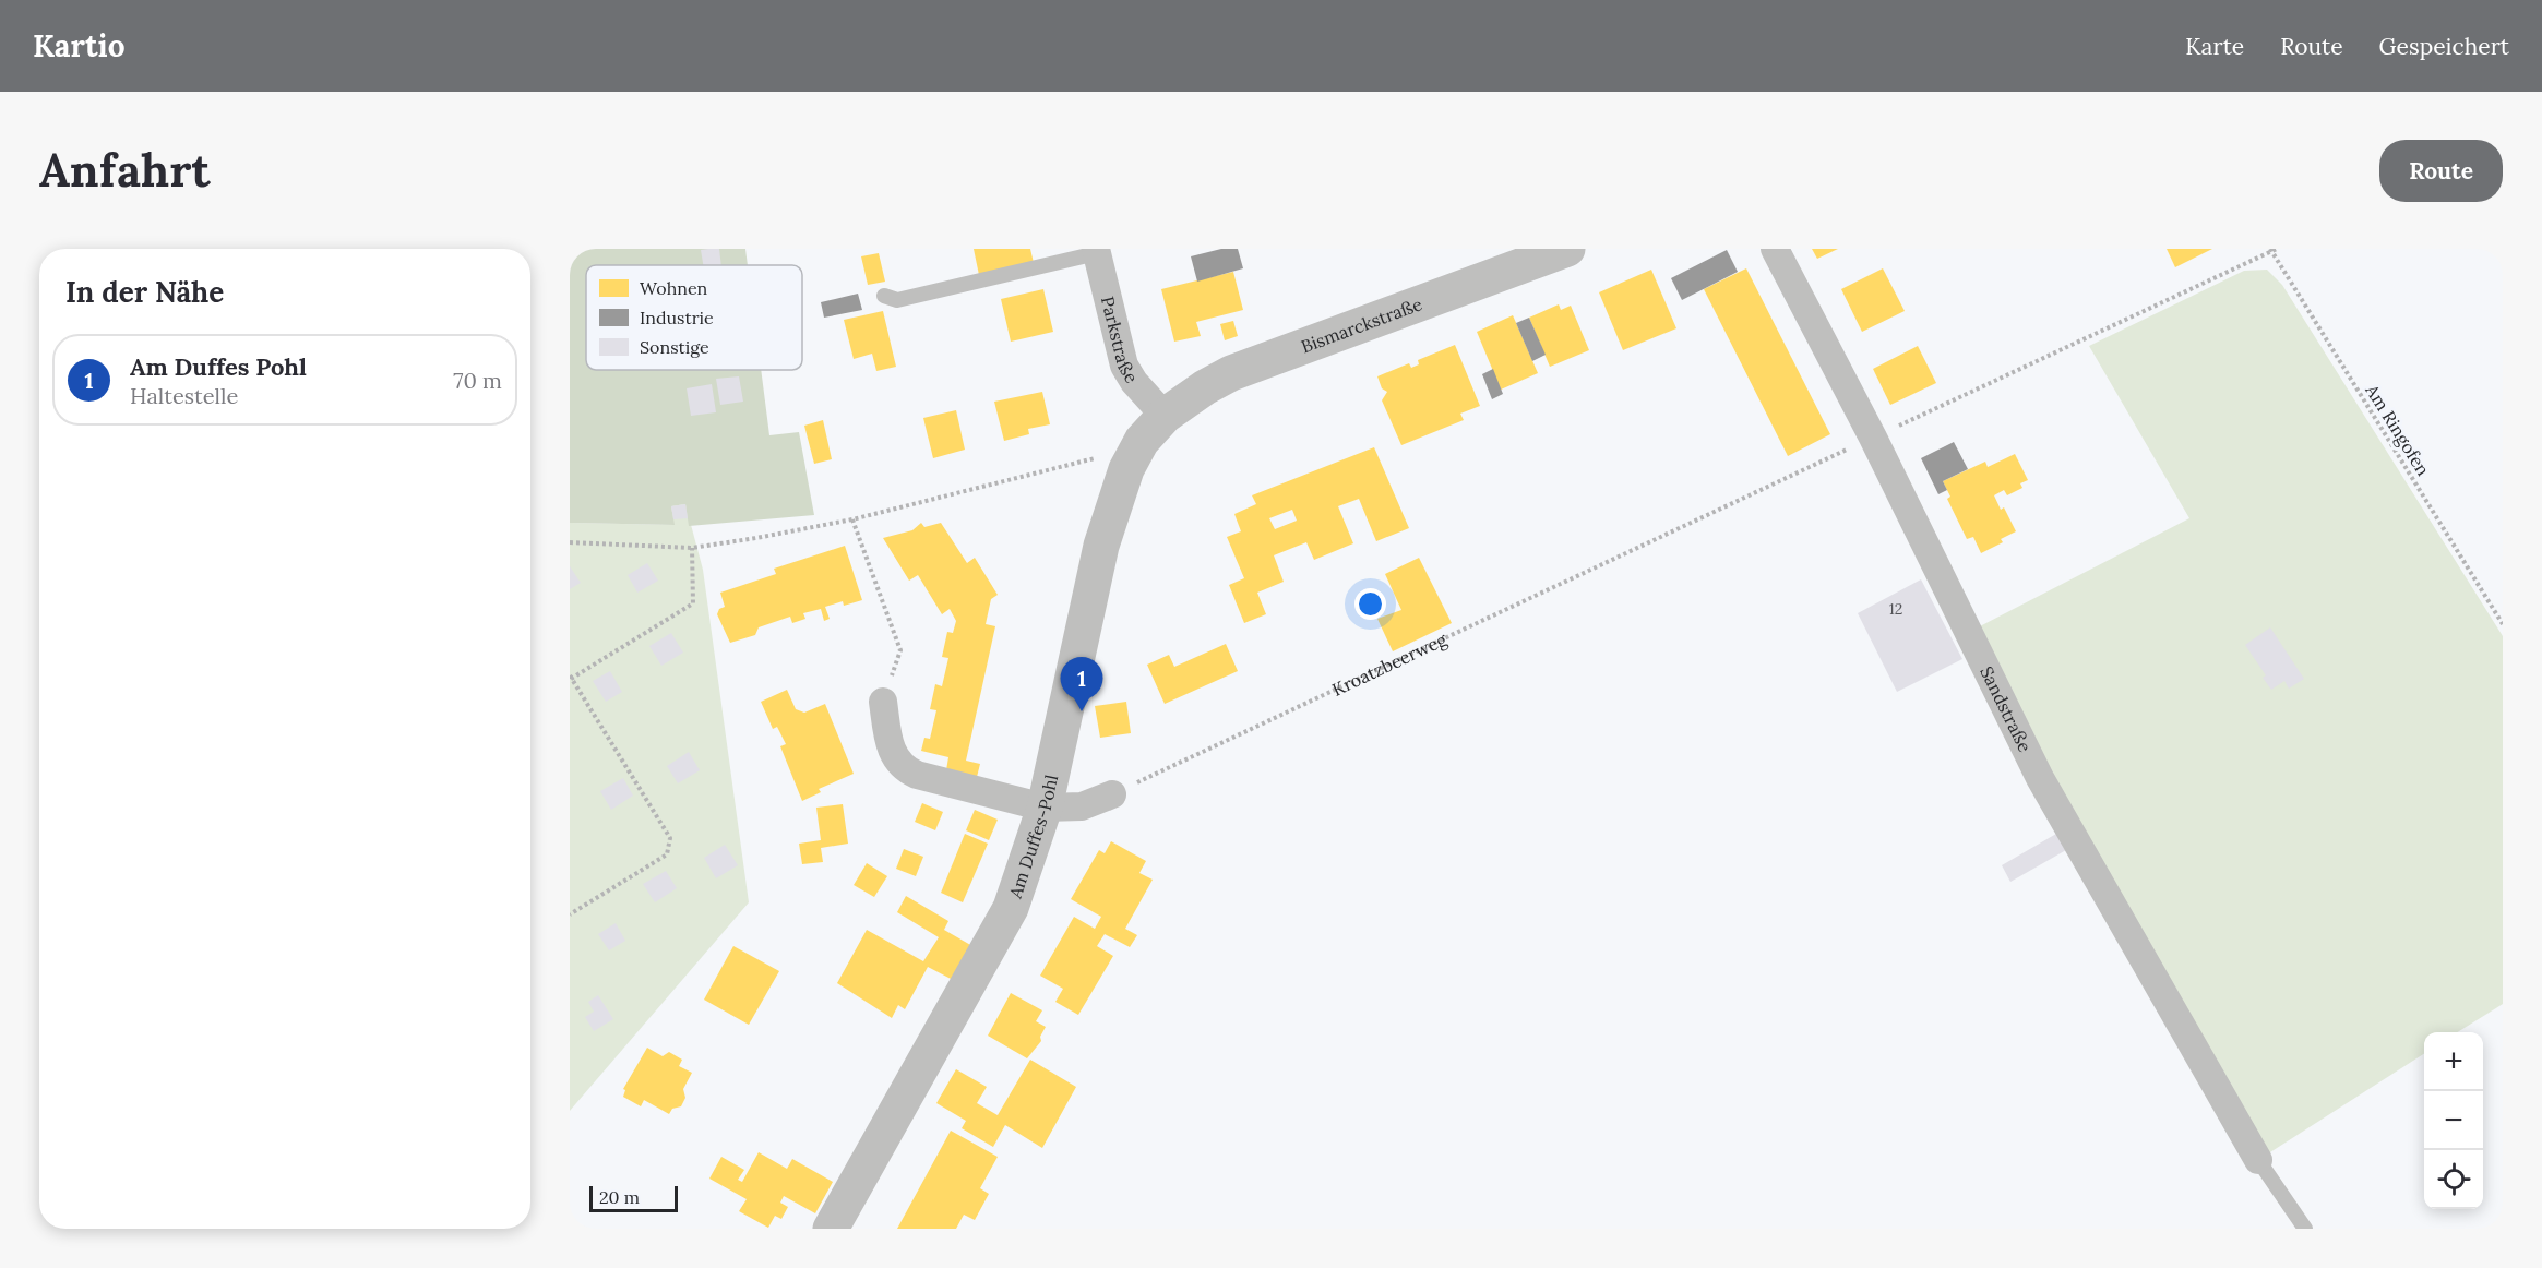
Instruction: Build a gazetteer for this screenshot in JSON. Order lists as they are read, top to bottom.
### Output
{
  "streets": {
    "street": [
      "Bismarckstraße",
      "Parkstraße",
      "Sandstraße",
      "Am Duffes-Pohl"
    ],
    "path": ["Am Ringofen", "Kroatzbeerweg"]
  },
  "crossings": [
    ["Bismarckstraße", "Parkstraße"],
    ["Bismarckstraße", "Am Duffes-Pohl"],
    ["Parkstraße", "Am Duffes-Pohl"],
    ["Am Ringofen", "Kroatzbeerweg"],
    ["Kroatzbeerweg", "Sandstraße"]
  ],
  "house_numbers": ["12"],
  "legend": ["Wohnen", "Industrie", "Sonstige"],
  "scale_bar": "20 m",
  "page": {
    "header": "Kartio",
    "nav": ["Karte", "Route", "Gespeichert"],
    "buttons": "Route",
    "title": "Anfahrt",
    "heading": "In der Nähe",
    "list": [
      {
        "mark": "1",
        "name": "Am Duffes Pohl",
        "note": "Haltestelle",
        "value": "70 m"
      }
    ],
    "pins": "1",
    "map_buttons": ["+", "−"],
    "scale": "20 m"
  }
}
